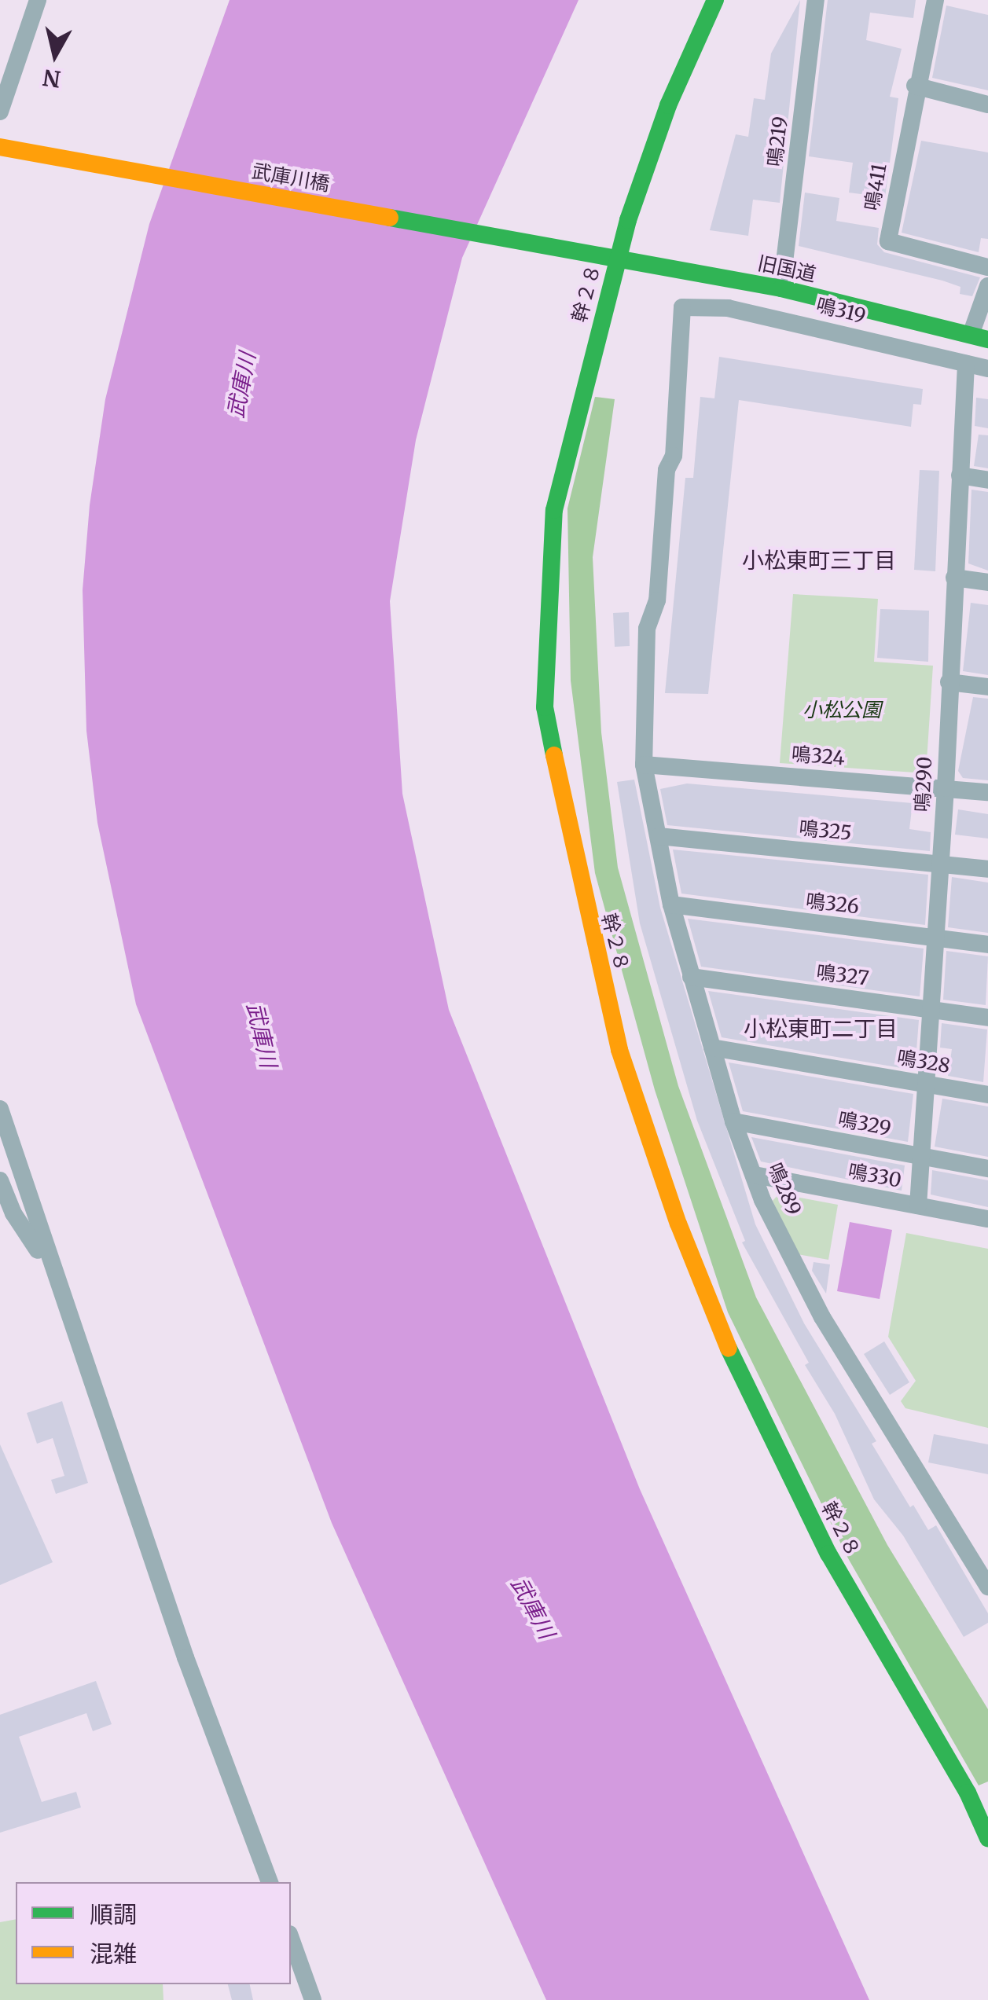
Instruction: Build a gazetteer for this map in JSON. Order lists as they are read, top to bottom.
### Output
{
  "streets": {
    "street": [
      "鳴219",
      "武庫川橋",
      "鳴411",
      "旧国道",
      "幹２８",
      "鳴319",
      "鳴324",
      "鳴290",
      "鳴325",
      "鳴326",
      "鳴327",
      "鳴328",
      "鳴329",
      "鳴330",
      "鳴289"
    ]
  },
  "crossings": [
    ["鳴219", "旧国道"],
    ["武庫川橋", "旧国道"],
    ["旧国道", "幹２８"],
    ["鳴319", "鳴290"],
    ["鳴319", "鳴289"],
    ["鳴324", "鳴290"],
    ["鳴324", "鳴289"],
    ["鳴290", "鳴325"],
    ["鳴290", "鳴326"],
    ["鳴290", "鳴327"],
    ["鳴290", "鳴328"],
    ["鳴290", "鳴329"],
    ["鳴290", "鳴330"],
    ["鳴325", "鳴289"],
    ["鳴326", "鳴289"],
    ["鳴327", "鳴289"],
    ["鳴328", "鳴289"],
    ["鳴329", "鳴289"],
    ["鳴330", "鳴289"]
  ],
  "districts": ["小松東町三丁目", "小松東町二丁目"],
  "water": ["武庫川"],
  "parks": ["小松公園"],
  "legend": ["順調", "混雑"],
  "north": "bottom"
}
